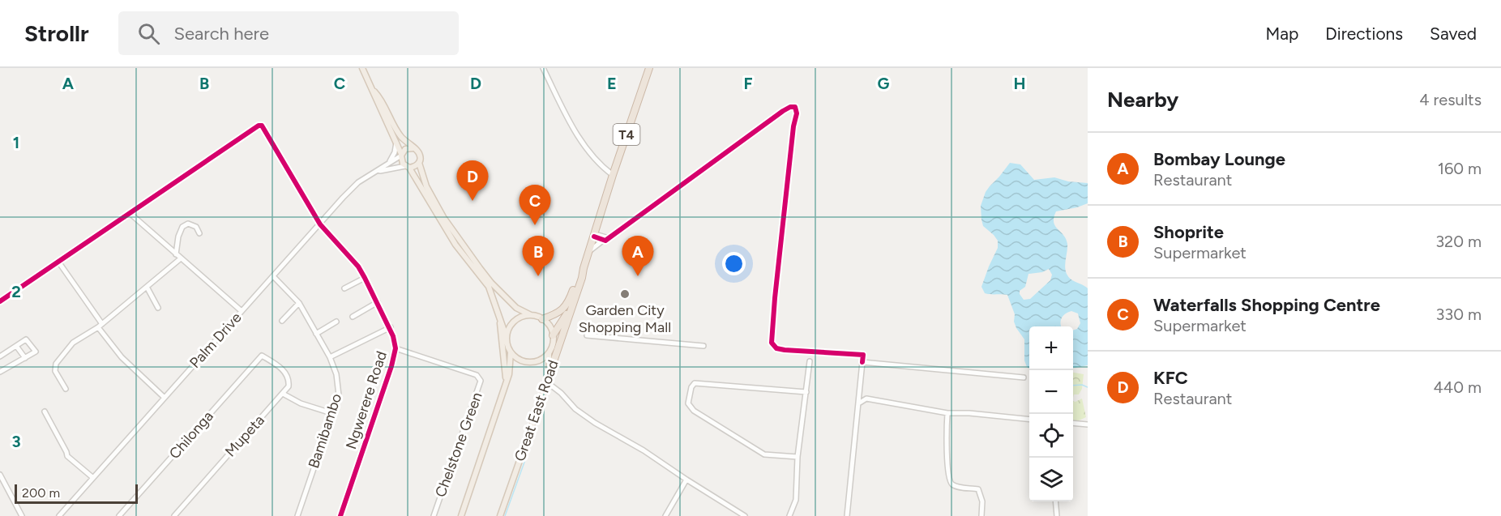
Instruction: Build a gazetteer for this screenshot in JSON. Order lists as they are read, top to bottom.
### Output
{
  "streets": {
    "highway": ["T4", "Great East Road"],
    "street": [
      "Palm Drive",
      "Ngwerere Road",
      "Bamibambo",
      "Chilonga",
      "Mupeta",
      "Chelstone Green"
    ]
  },
  "crossings": [
    ["Palm Drive", "Ngwerere Road"],
    ["Palm Drive", "Bamibambo"],
    ["Ngwerere Road", "Chelstone Green"],
    ["Chilonga", "Mupeta"]
  ],
  "places": ["Garden City Shopping Mall"],
  "scale_bar": "200 m",
  "page": {
    "header": "Strollr",
    "search": "Search here",
    "nav": ["Map", "Directions", "Saved"],
    "heading": ["Nearby", "4 results"],
    "list": [
      {
        "mark": "A",
        "name": "Bombay Lounge",
        "note": "Restaurant",
        "value": "160 m"
      },
      {
        "mark": "B",
        "name": "Shoprite",
        "note": "Supermarket",
        "value": "320 m"
      },
      {
        "mark": "C",
        "name": "Waterfalls Shopping Centre",
        "note": "Supermarket",
        "value": "330 m"
      },
      {
        "mark": "D",
        "name": "KFC",
        "note": "Restaurant",
        "value": "440 m"
      }
    ],
    "pins": [
      "D",
      "C",
      "A",
      "B"
    ],
    "map_buttons": ["+", "−"],
    "scale": "200 m"
  },
  "grid": {
    "columns": [
      "A",
      "B",
      "C",
      "D",
      "E",
      "F",
      "G",
      "H"
    ],
    "rows": ["1", "2", "3"]
  }
}
